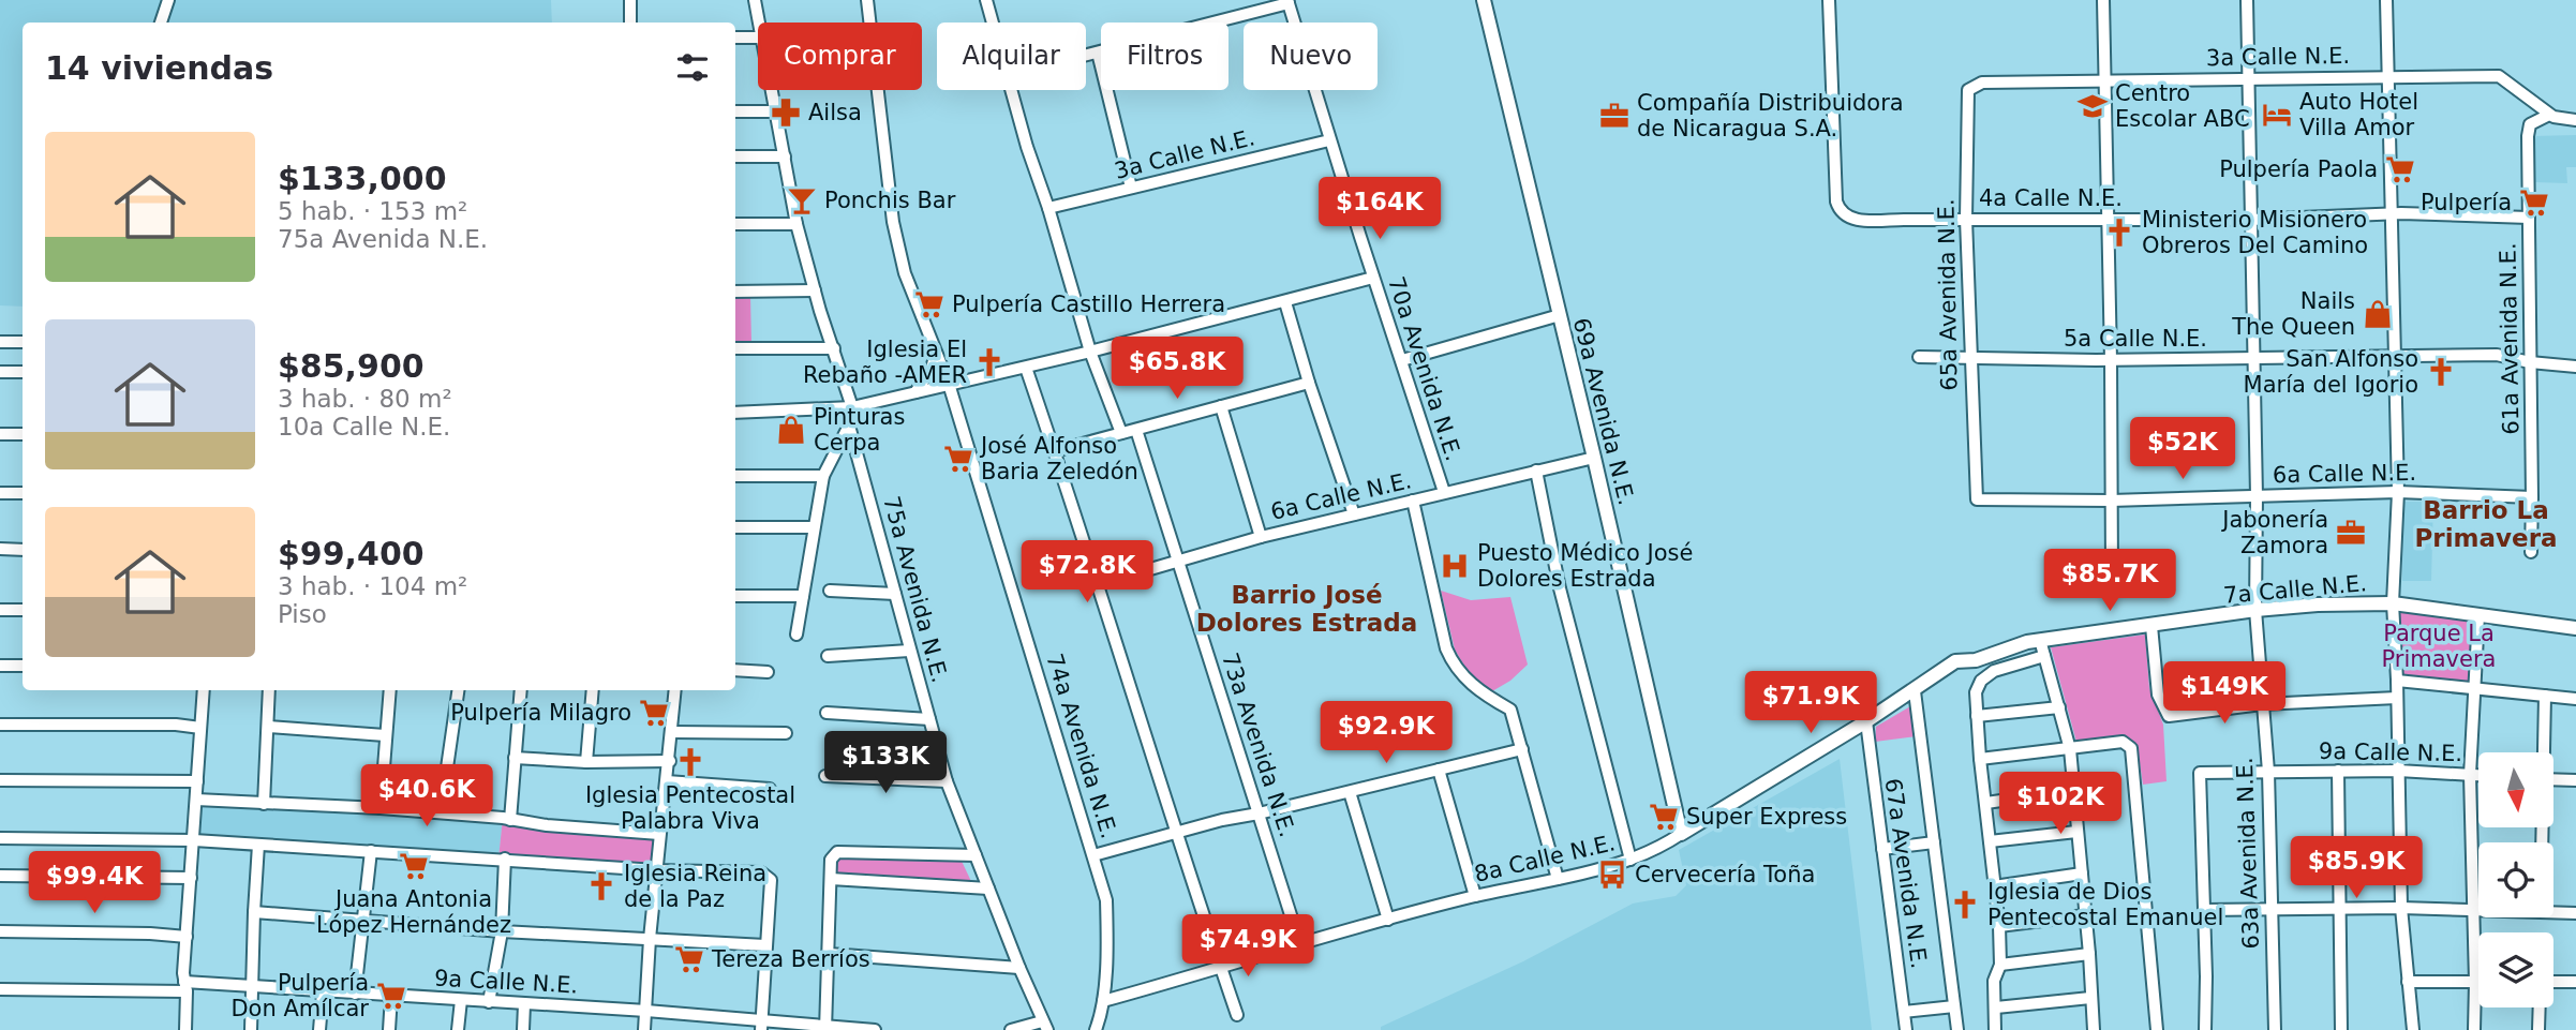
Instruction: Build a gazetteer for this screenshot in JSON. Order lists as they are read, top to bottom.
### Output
{
  "streets": {
    "street": [
      "3a Calle N.E.",
      "4a Calle N.E.",
      "65a Avenida N.E.",
      "5a Calle N.E.",
      "61a Avenida N.E.",
      "70a Avenida N.E.",
      "69a Avenida N.E.",
      "6a Calle N.E.",
      "75a Avenida N.E.",
      "7a Calle N.E.",
      "73a Avenida N.E.",
      "74a Avenida N.E.",
      "9a Calle N.E.",
      "63a Avenida N.E.",
      "8a Calle N.E.",
      "67a Avenida N.E."
    ]
  },
  "crossings": [
    ["3a Calle N.E.", "65a Avenida N.E."],
    ["3a Calle N.E.", "61a Avenida N.E."],
    ["3a Calle N.E.", "70a Avenida N.E."],
    ["3a Calle N.E.", "63a Avenida N.E."],
    ["4a Calle N.E.", "65a Avenida N.E."],
    ["4a Calle N.E.", "61a Avenida N.E."],
    ["4a Calle N.E.", "63a Avenida N.E."],
    ["65a Avenida N.E.", "5a Calle N.E."],
    ["65a Avenida N.E.", "6a Calle N.E."],
    ["5a Calle N.E.", "61a Avenida N.E."],
    ["5a Calle N.E.", "63a Avenida N.E."],
    ["61a Avenida N.E.", "6a Calle N.E."],
    ["70a Avenida N.E.", "6a Calle N.E."],
    ["69a Avenida N.E.", "6a Calle N.E."],
    ["69a Avenida N.E.", "8a Calle N.E."],
    ["6a Calle N.E.", "73a Avenida N.E."],
    ["6a Calle N.E.", "63a Avenida N.E."],
    ["7a Calle N.E.", "63a Avenida N.E."],
    ["7a Calle N.E.", "8a Calle N.E."],
    ["73a Avenida N.E.", "8a Calle N.E."],
    ["74a Avenida N.E.", "8a Calle N.E."],
    ["9a Calle N.E.", "63a Avenida N.E."],
    ["8a Calle N.E.", "67a Avenida N.E."]
  ],
  "districts": ["Barrio La Primavera", "Barrio José Dolores Estrada"],
  "parks": ["Parque La Primavera"],
  "places": {
    "school or university": ["Centro Escolar ABC"],
    "pharmacy": ["Ailsa"],
    "hotel": ["Auto Hotel Villa Amor"],
    "office": ["Compañía Distribuidora de Nicaragua S.A.", "Jabonería Zamora"],
    "supermarket": [
      "Pulpería Paola",
      "Pulpería",
      "Pulpería Castillo Herrera",
      "José Alfonso Baria Zeledón",
      "Pulpería Milagro",
      "Super Express",
      "Juana Antonia López Hernández",
      "Tereza Berríos",
      "Pulpería Don Amílcar"
    ],
    "bar": ["Ponchis Bar"],
    "church": [
      "Ministerio Misionero Obreros Del Camino",
      "Iglesia El Rebaño -AMER",
      "San Alfonso María del Igorio",
      "Iglesia Pentecostal Palabra Viva",
      "Iglesia Reina de la Paz",
      "Iglesia de Dios Pentecostal Emanuel"
    ],
    "shop": ["Nails The Queen", "Pinturas Cerpa"],
    "hospital": ["Puesto Médico José Dolores Estrada"],
    "bus stop": ["Cervecería Toña"]
  },
  "north": "bottom",
  "page": {
    "chip": [
      "Comprar",
      "Alquilar",
      "Filtros",
      "Nuevo"
    ],
    "heading": "14 viviendas",
    "list": [
      {
        "name": "$133,000",
        "note": "5 hab. · 153 m² · 75a Avenida N.E."
      },
      {
        "name": "$85,900",
        "note": "3 hab. · 80 m² · 10a Calle N.E."
      },
      {
        "name": "$99,400",
        "note": "3 hab. · 104 m² · Piso"
      }
    ],
    "price": [
      "$164K",
      "$65.8K",
      "$52K",
      "$72.8K",
      "$85.7K",
      "$149K",
      "$71.9K",
      "$92.9K",
      "$133K",
      "$40.6K",
      "$102K",
      "$85.9K",
      "$99.4K",
      "$74.9K"
    ]
  }
}
